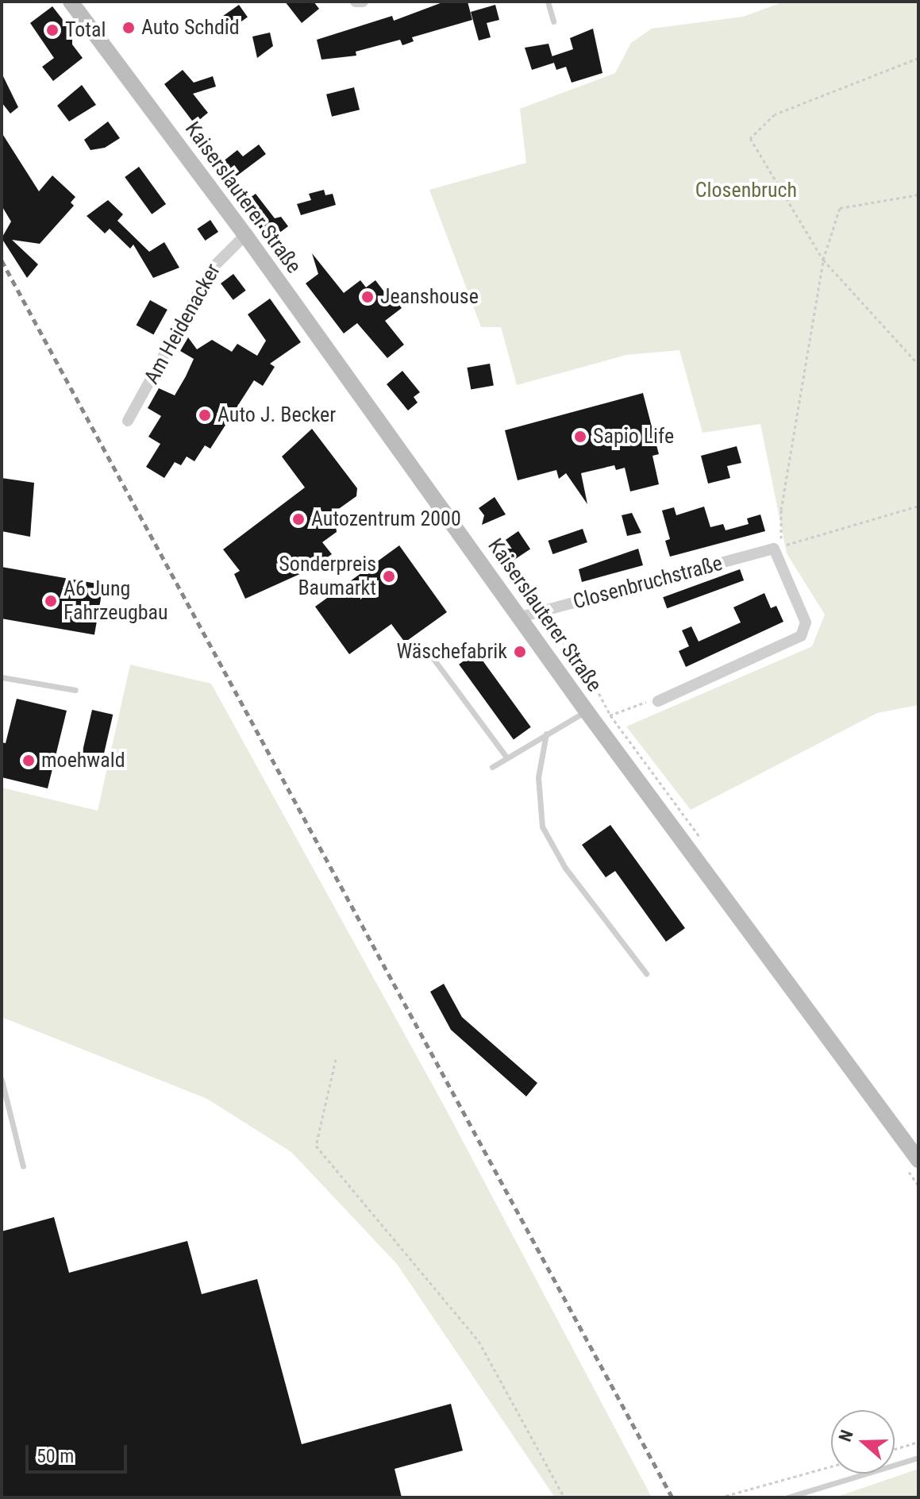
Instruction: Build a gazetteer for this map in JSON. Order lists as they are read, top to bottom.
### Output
{
  "streets": {
    "main road": ["Kaiserslauterer Straße"],
    "street": ["Am Heidenacker", "Closenbruchstraße"]
  },
  "crossings": [
    ["Kaiserslauterer Straße", "Am Heidenacker"],
    ["Kaiserslauterer Straße", "Closenbruchstraße"]
  ],
  "parks": ["Closenbruch"],
  "places": [
    "Auto Schdid",
    "Total",
    "Jeanshouse",
    "Auto J. Becker",
    "Sapio Life",
    "Autozentrum 2000",
    "Sonderpreis Baumarkt",
    "A6 Jung Fahrzeugbau",
    "Wäschefabrik",
    "moehwald"
  ],
  "scale_bar": "50 m",
  "north": "left"
}
